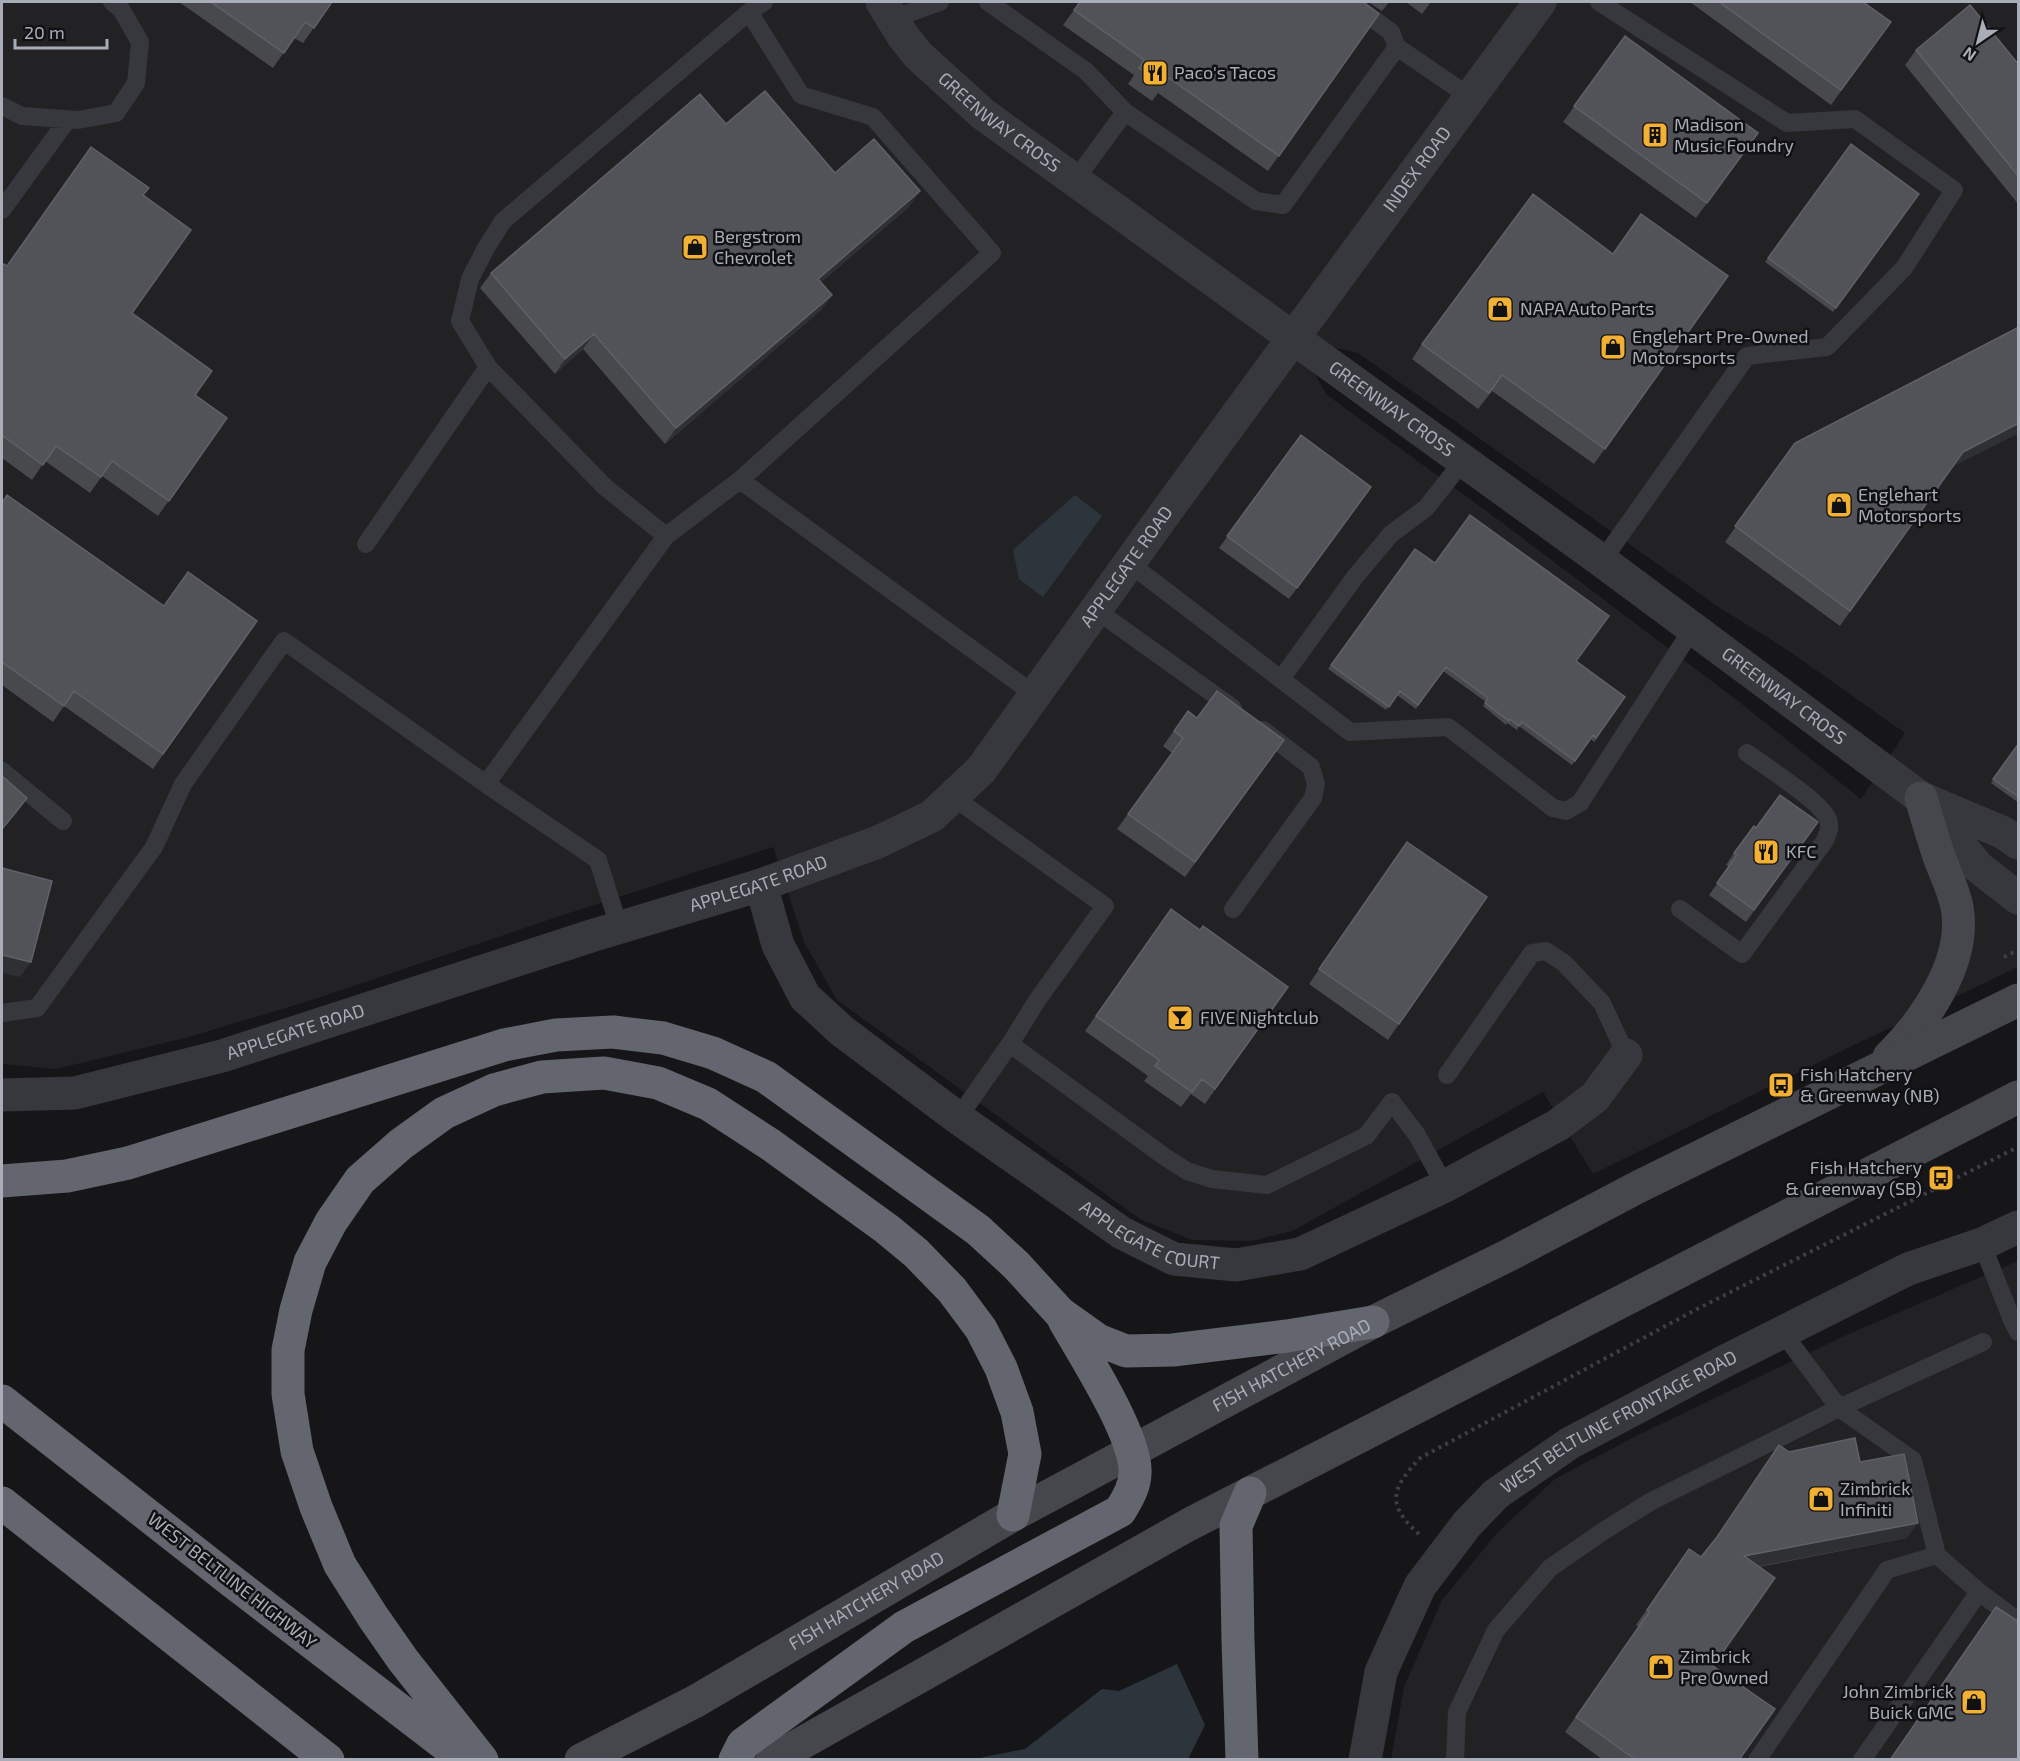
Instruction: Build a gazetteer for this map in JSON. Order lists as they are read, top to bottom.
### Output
{
  "streets": {
    "highway": ["WEST BELTLINE HIGHWAY"],
    "main road": ["FISH HATCHERY ROAD"],
    "street": [
      "GREENWAY CROSS",
      "INDEX ROAD",
      "APPLEGATE ROAD",
      "APPLEGATE COURT",
      "WEST BELTLINE FRONTAGE ROAD"
    ]
  },
  "crossings": [
    ["GREENWAY CROSS", "INDEX ROAD"],
    ["GREENWAY CROSS", "APPLEGATE ROAD"],
    ["INDEX ROAD", "APPLEGATE ROAD"],
    ["APPLEGATE ROAD", "APPLEGATE COURT"]
  ],
  "places": {
    "restaurant": ["Paco's Tacos", "KFC"],
    "building": ["Madison Music Foundry"],
    "shop": [
      "Bergstrom Chevrolet",
      "NAPA Auto Parts",
      "Englehart Pre-Owned Motorsports",
      "Englehart Motorsports",
      "Zimbrick Infiniti",
      "Zimbrick Pre Owned",
      "John Zimbrick Buick GMC"
    ],
    "bar": ["FIVE Nightclub"],
    "bus stop": ["Fish Hatchery & Greenway (NB)", "Fish Hatchery & Greenway (SB)"]
  },
  "scale_bar": "20 m",
  "north": "bottom left"
}
